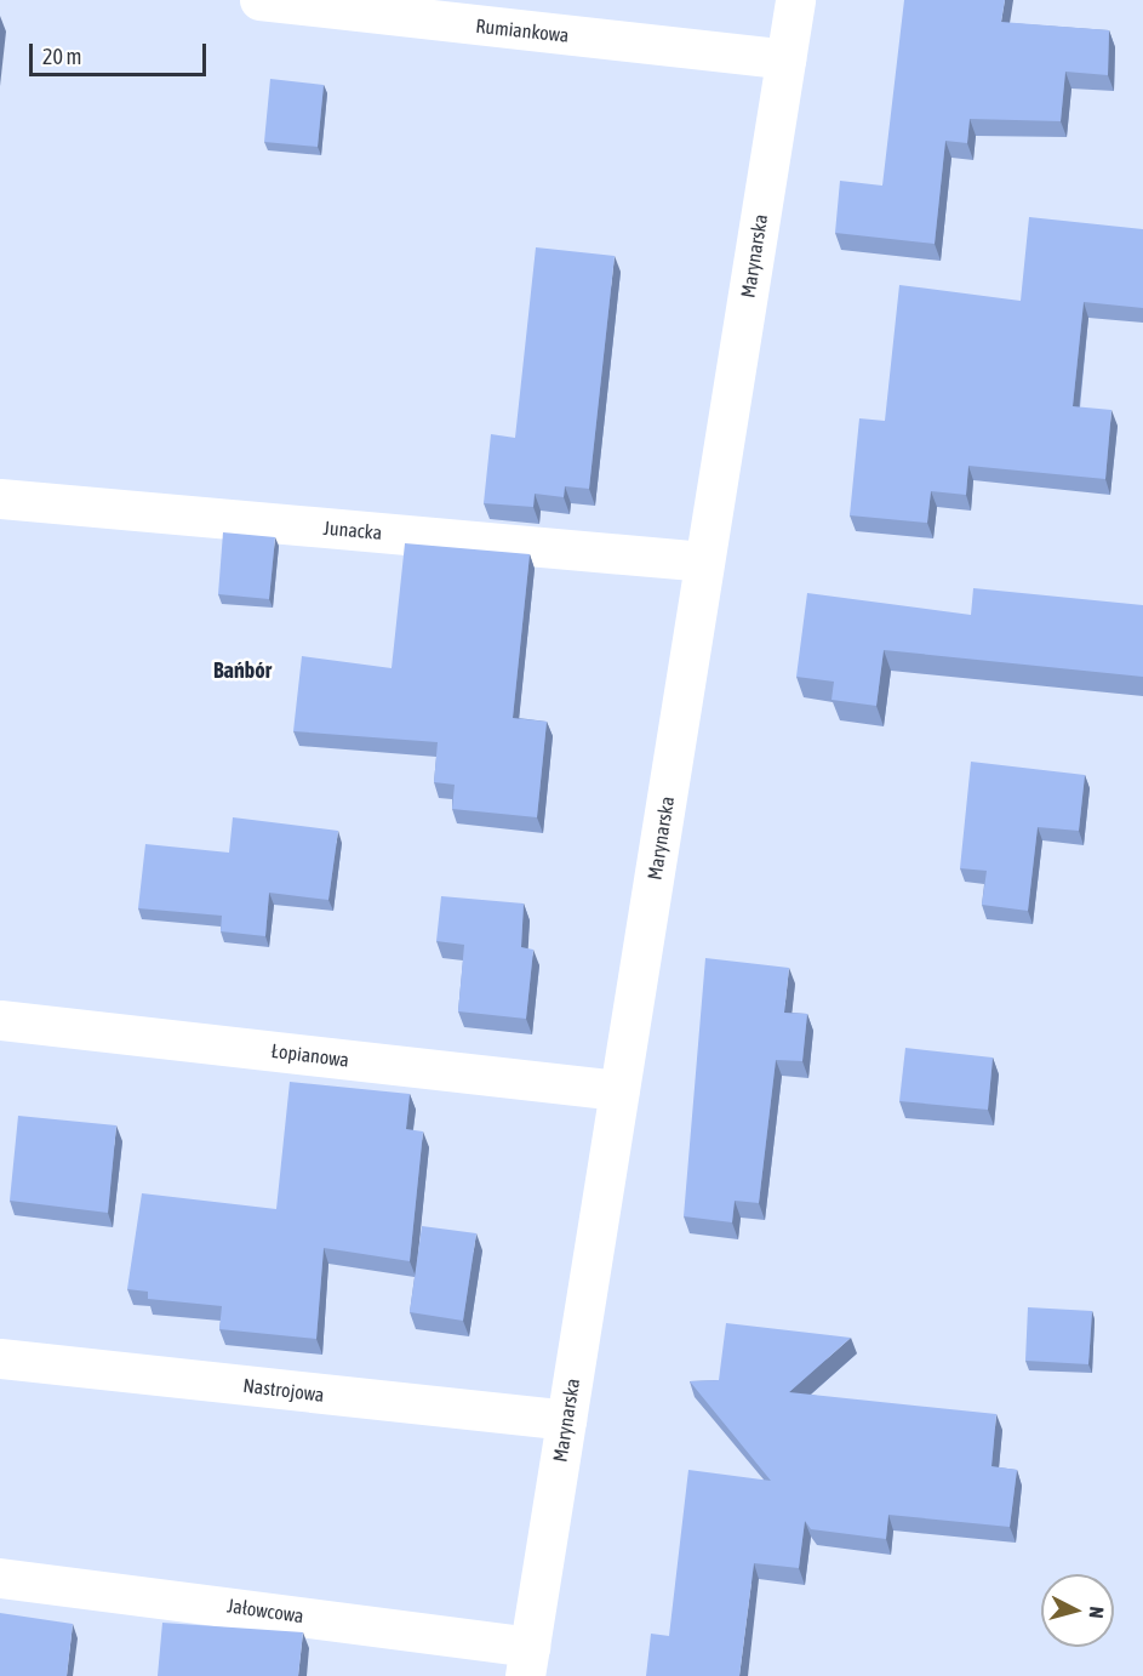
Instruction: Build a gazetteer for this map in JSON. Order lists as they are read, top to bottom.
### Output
{
  "streets": {
    "street": [
      "Rumiankowa",
      "Marynarska",
      "Junacka",
      "Łopianowa",
      "Nastrojowa",
      "Jałowcowa"
    ]
  },
  "crossings": [
    ["Rumiankowa", "Marynarska"],
    ["Marynarska", "Junacka"],
    ["Marynarska", "Łopianowa"],
    ["Marynarska", "Nastrojowa"],
    ["Marynarska", "Jałowcowa"]
  ],
  "districts": ["Bańbór"],
  "scale_bar": "20 m",
  "north": "right"
}
